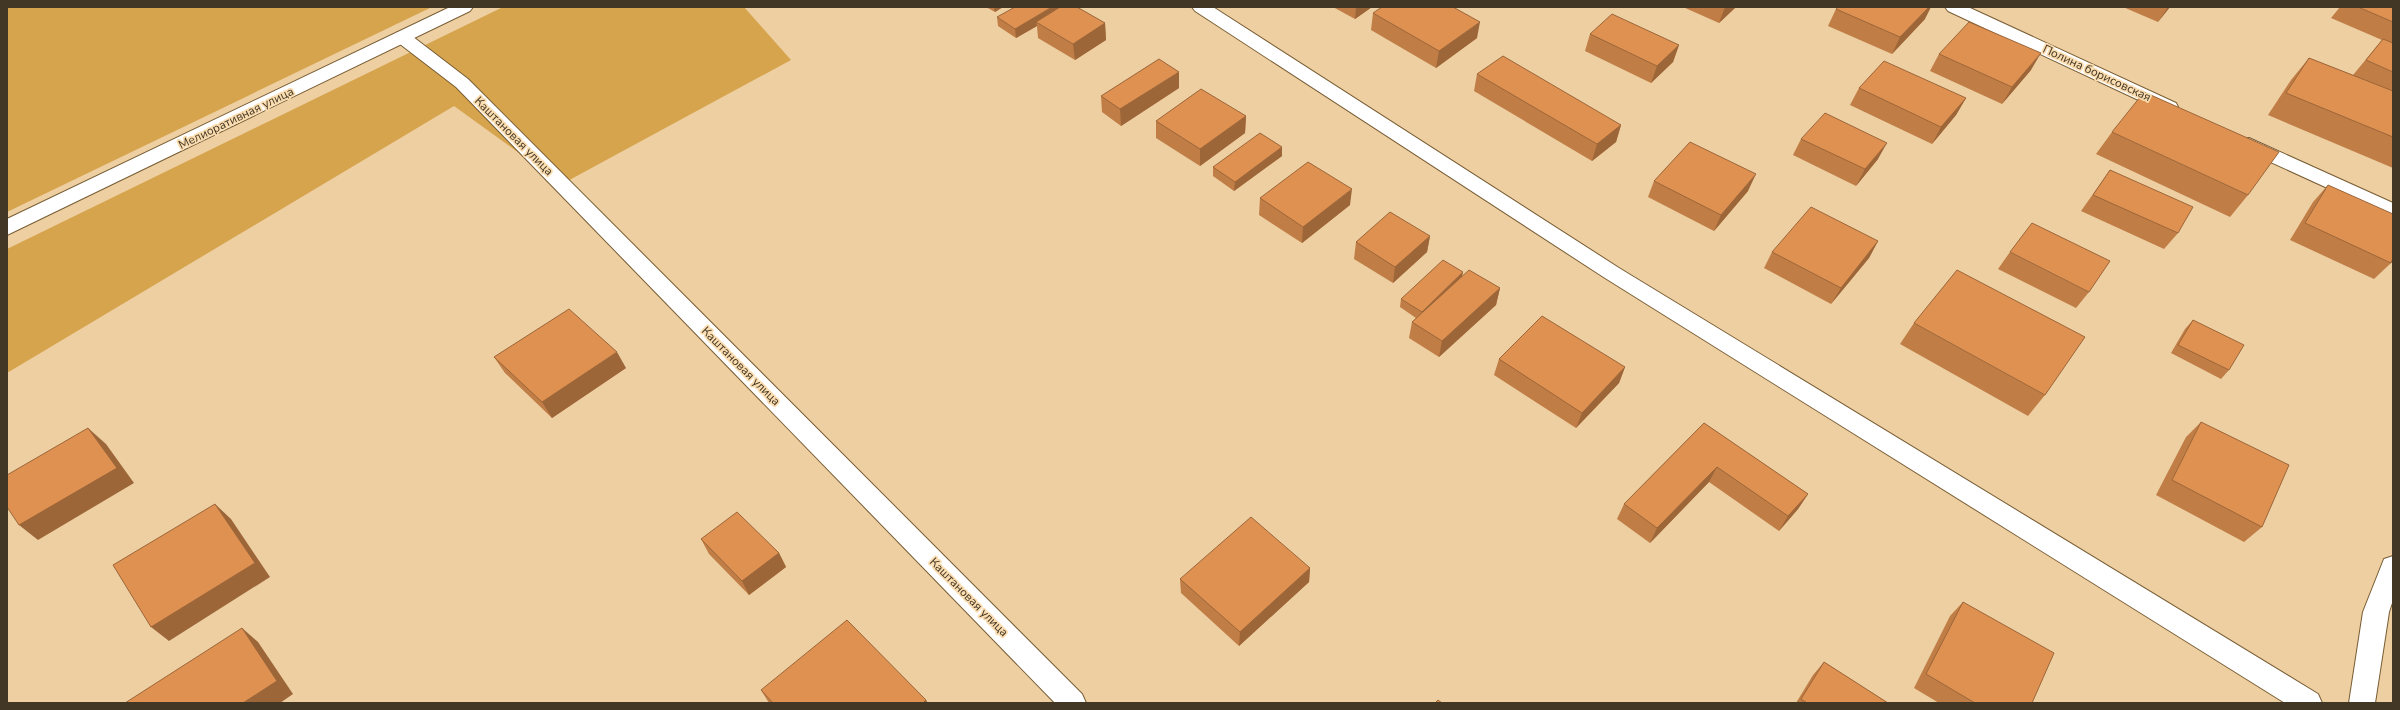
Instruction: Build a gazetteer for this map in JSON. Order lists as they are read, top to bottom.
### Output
{
  "streets": {
    "street": ["Полина борисовская", "Мелиоративная улица", "Каштановая улица"]
  },
  "crossings": [
    ["Мелиоративная улица", "Каштановая улица"]
  ]
}
